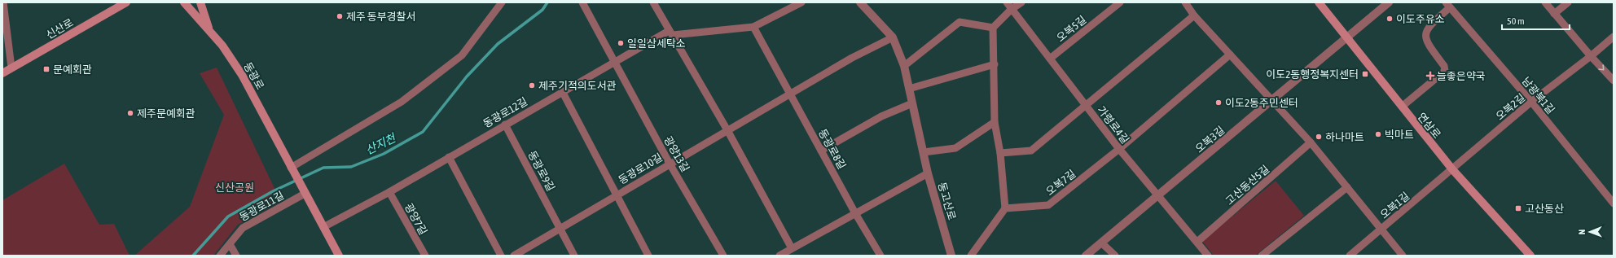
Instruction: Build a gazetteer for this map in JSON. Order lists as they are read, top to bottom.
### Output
{
  "streets": {
    "main road": ["신산로", "동광로", "연삼로"],
    "street": [
      "오복5길",
      "남광북1길",
      "오복2길",
      "동광로12길",
      "가령로4길",
      "오복3길",
      "동광로8길",
      "광양13길",
      "동광로10길",
      "동광로9길",
      "오복7길",
      "고산동산5길",
      "동고산로",
      "오복1길",
      "동광로11길",
      "광양7길"
    ]
  },
  "crossings": [
    ["오복5길", "가령로4길"],
    ["동광로", "동광로11길"],
    ["남광북1길", "오복2길"],
    ["오복2길", "연삼로"],
    ["오복2길", "오복1길"],
    ["동광로12길", "광양13길"],
    ["동광로12길", "동광로10길"],
    ["동광로12길", "동광로9길"],
    ["동광로12길", "광양7길"],
    ["가령로4길", "오복3길"],
    ["가령로4길", "오복7길"],
    ["가령로4길", "고산동산5길"],
    ["연삼로", "오복3길"],
    ["연삼로", "오복1길"],
    ["동광로8길", "동광로10길"],
    ["광양13길", "동광로10길"],
    ["동광로10길", "동광로9길"],
    ["동광로10길", "동고산로"]
  ],
  "water": ["산지천"],
  "parks": ["신산공원"],
  "places": {
    "other": [
      "제주 동부경찰서",
      "이도주유소",
      "일일삼세탁소",
      "제주기적의도서관",
      "이도2동주민센터",
      "제주문예회관",
      "빅마트",
      "하나마트"
    ],
    "transit": ["문예회관", "이도2동행정복지센터", "고산동산"],
    "health": ["늘좋은약국"]
  },
  "scale_bar": "50 m",
  "north": "left"
}
